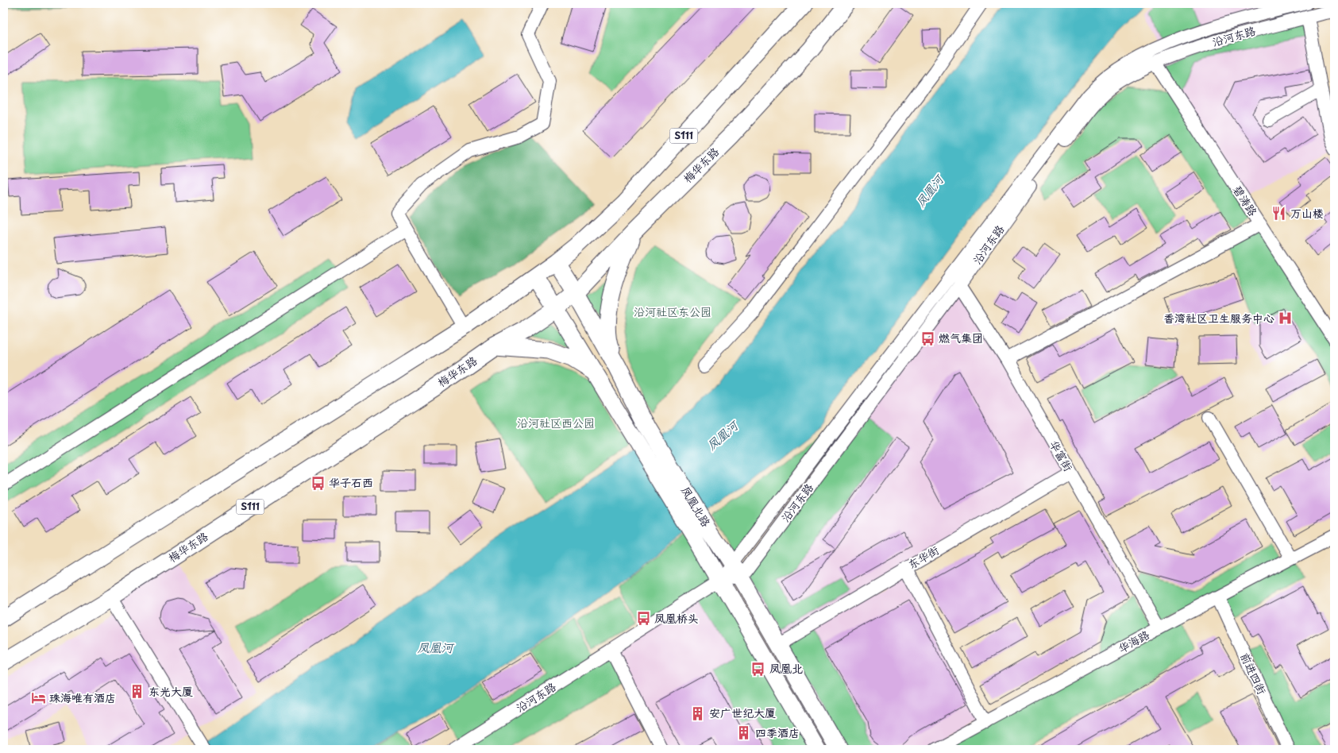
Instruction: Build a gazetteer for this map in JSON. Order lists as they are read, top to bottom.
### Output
{
  "streets": {
    "main road": ["S111", "梅华东路", "凤凰北路"],
    "street": [
      "沿河东路",
      "碧涛路",
      "华富街",
      "东华街",
      "华海路",
      "前进四街"
    ]
  },
  "crossings": [
    ["沿河东路", "碧涛路"],
    ["沿河东路", "华富街"],
    ["沿河东路", "凤凰北路"],
    ["S111", "凤凰北路"],
    ["梅华东路", "凤凰北路"],
    ["华富街", "东华街"],
    ["华富街", "华海路"],
    ["凤凰北路", "东华街"],
    ["华海路", "前进四街"]
  ],
  "water": ["凤凰河"],
  "parks": ["沿河社区东公园", "沿河社区西公园"],
  "places": {
    "restaurant": ["万山楼"],
    "hospital": ["香湾社区卫生服务中心"],
    "bus stop": [
      "燃气集团",
      "华子石西",
      "凤凰桥头",
      "凤凰北"
    ],
    "building": ["东光大厦", "安广世纪大厦", "四季酒店"],
    "hotel": ["珠海唯有酒店"]
  }
}
